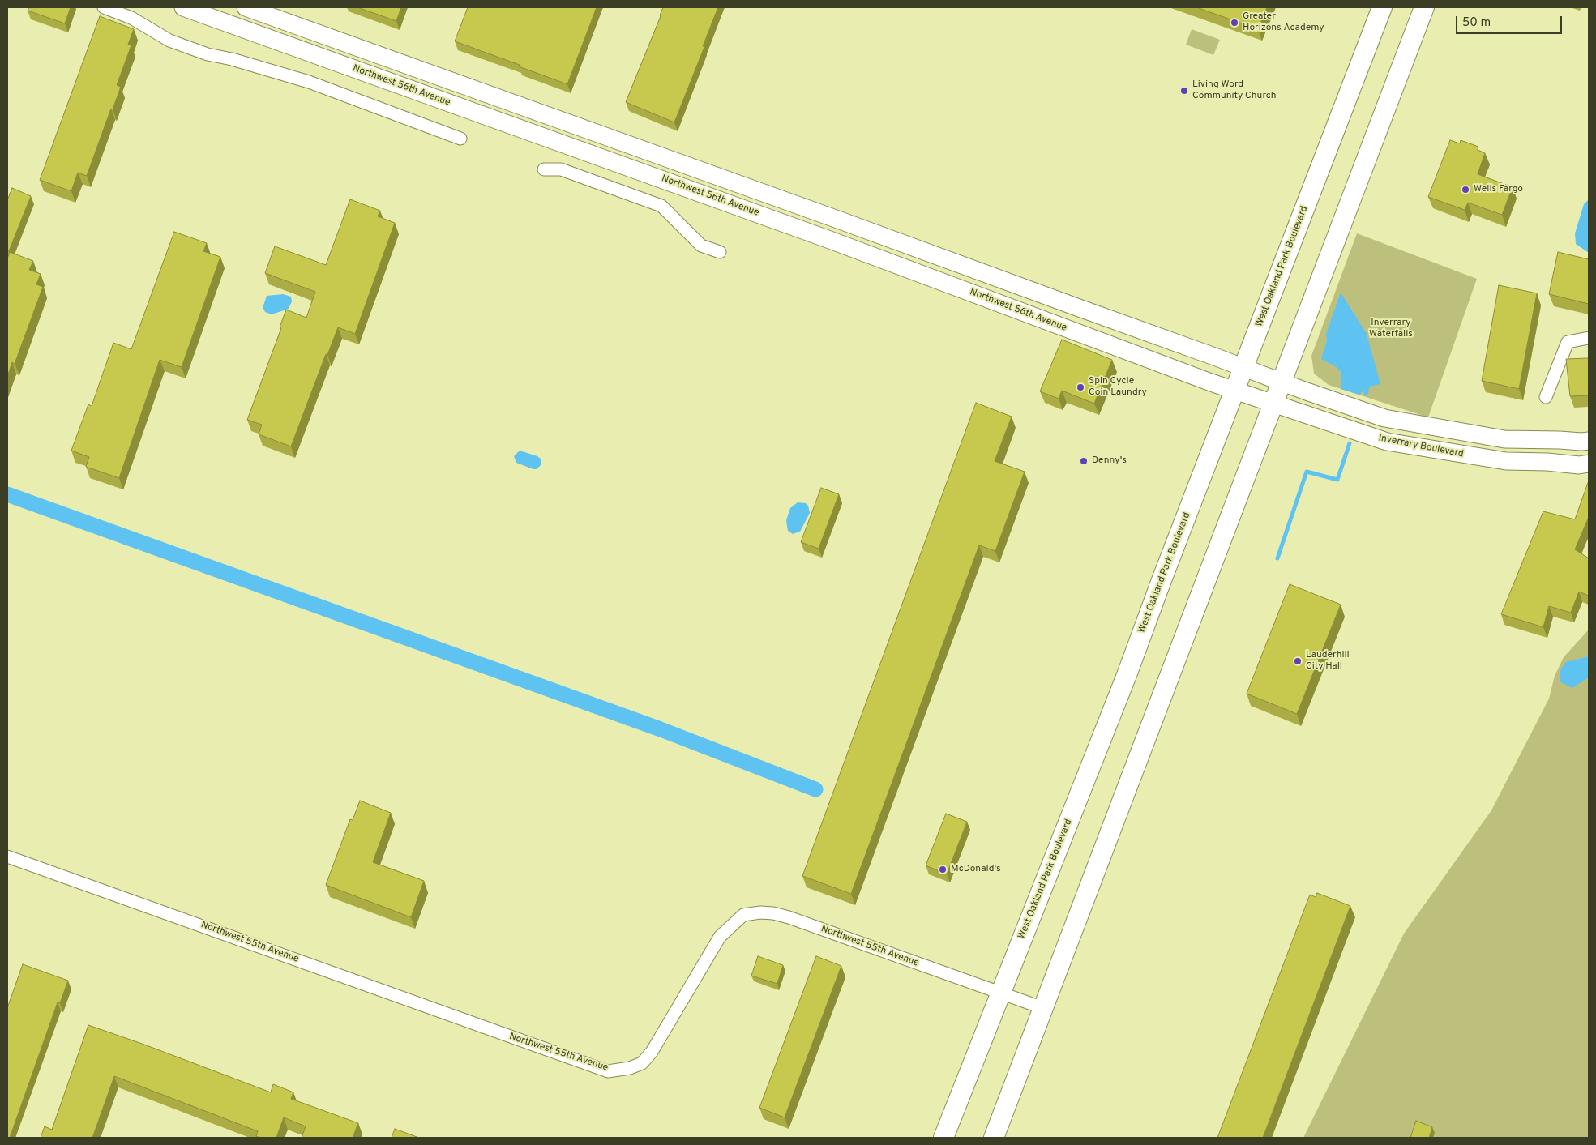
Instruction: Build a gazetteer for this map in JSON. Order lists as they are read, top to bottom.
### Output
{
  "streets": {
    "main road": ["West Oakland Park Boulevard"],
    "street": ["Northwest 56th Avenue", "Inverrary Boulevard", "Northwest 55th Avenue"]
  },
  "crossings": [
    ["Northwest 56th Avenue", "West Oakland Park Boulevard"],
    ["Northwest 56th Avenue", "Inverrary Boulevard"],
    ["West Oakland Park Boulevard", "Inverrary Boulevard"],
    ["West Oakland Park Boulevard", "Northwest 55th Avenue"]
  ],
  "parks": ["Inverrary Waterfalls"],
  "places": [
    "Greater Horizons Academy",
    "Living Word Community Church",
    "Wells Fargo",
    "Spin Cycle Coin Laundry",
    "Denny's",
    "Lauderhill City Hall",
    "McDonald's"
  ],
  "scale_bar": "50 m"
}
